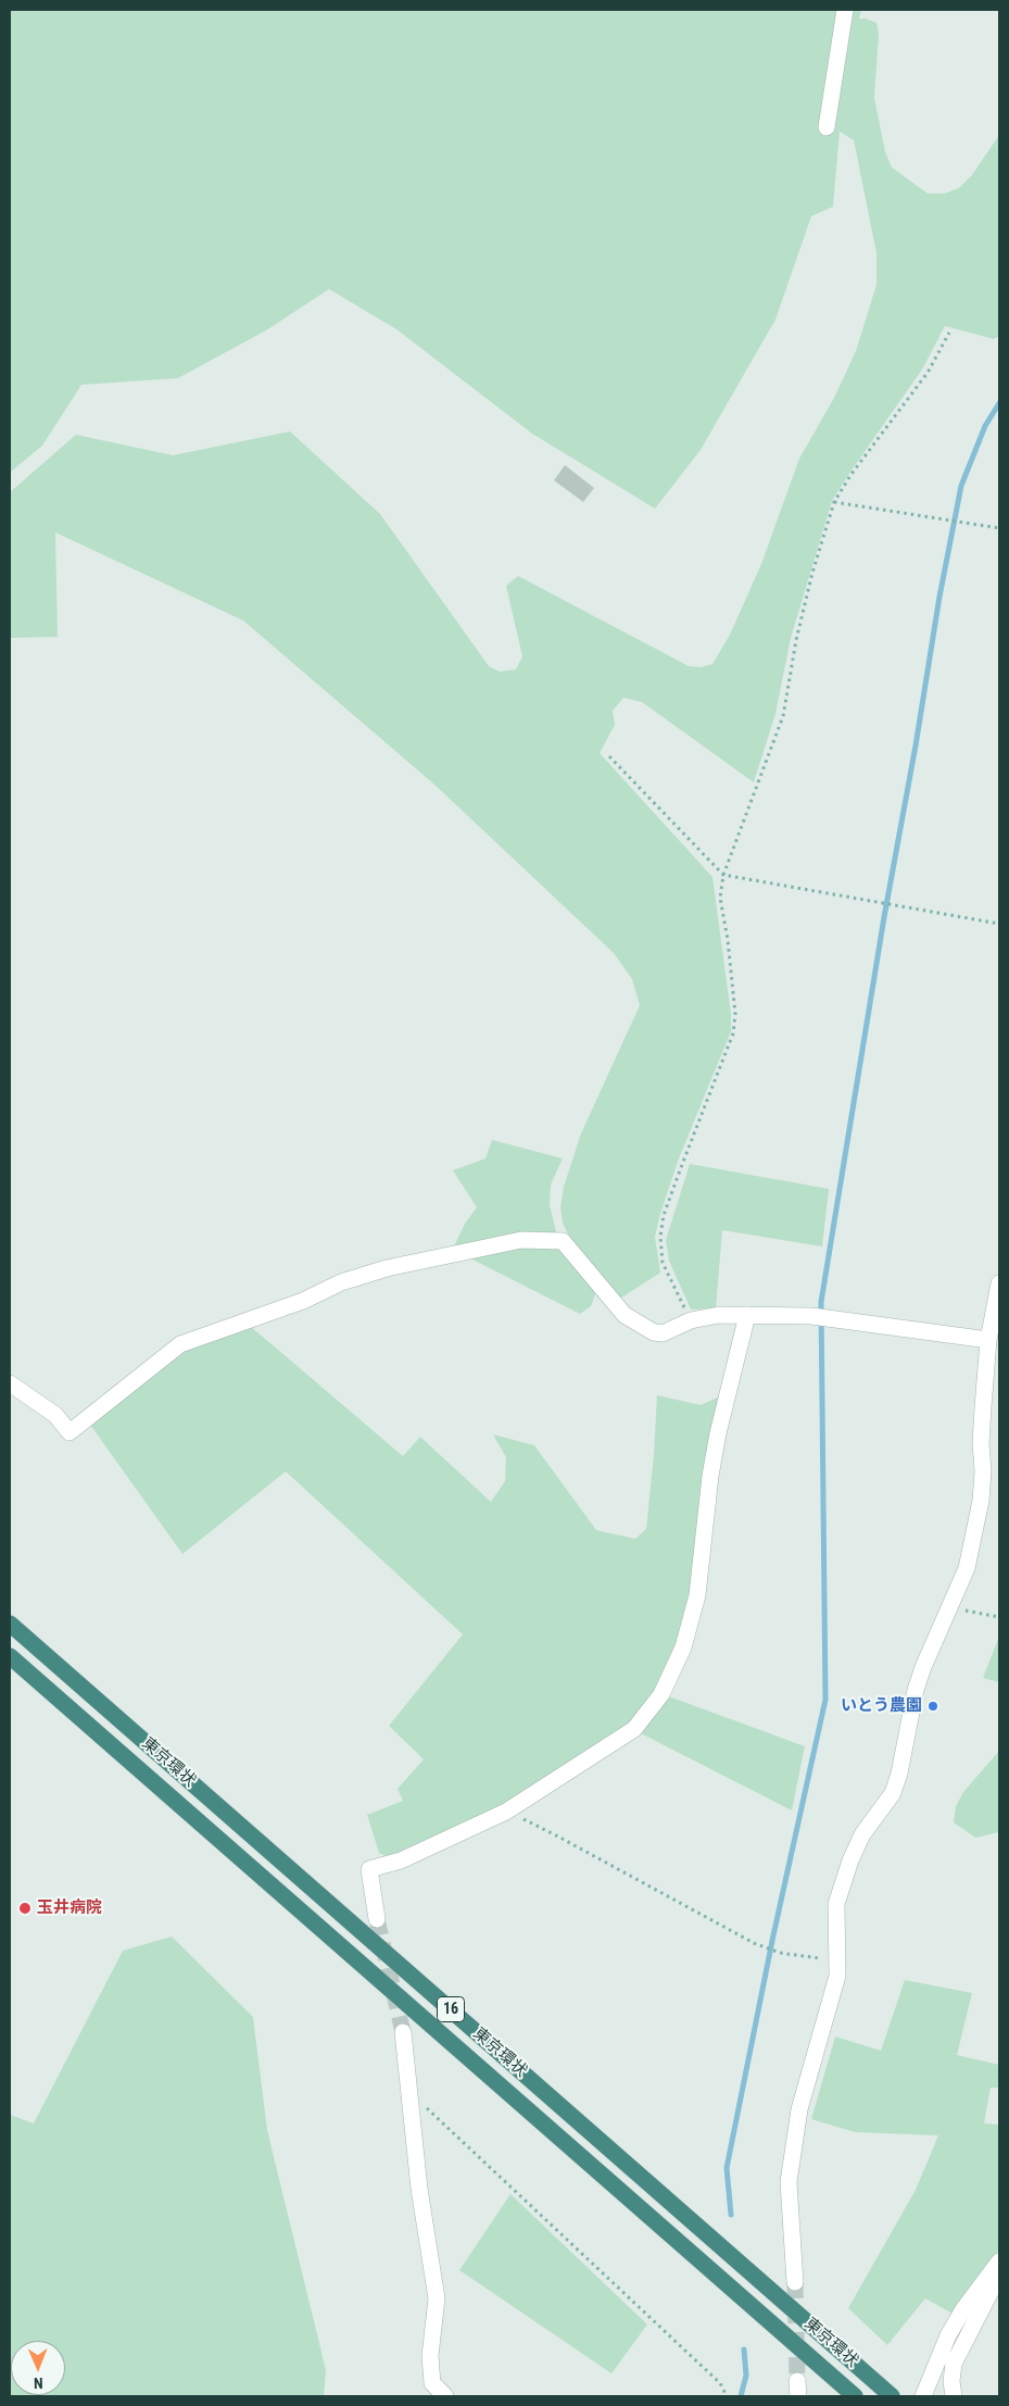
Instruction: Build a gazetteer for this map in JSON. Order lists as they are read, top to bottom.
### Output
{
  "streets": {
    "highway": ["東京環状", "16"]
  },
  "places": ["いとう農園", "玉井病院"],
  "north": "bottom"
}
